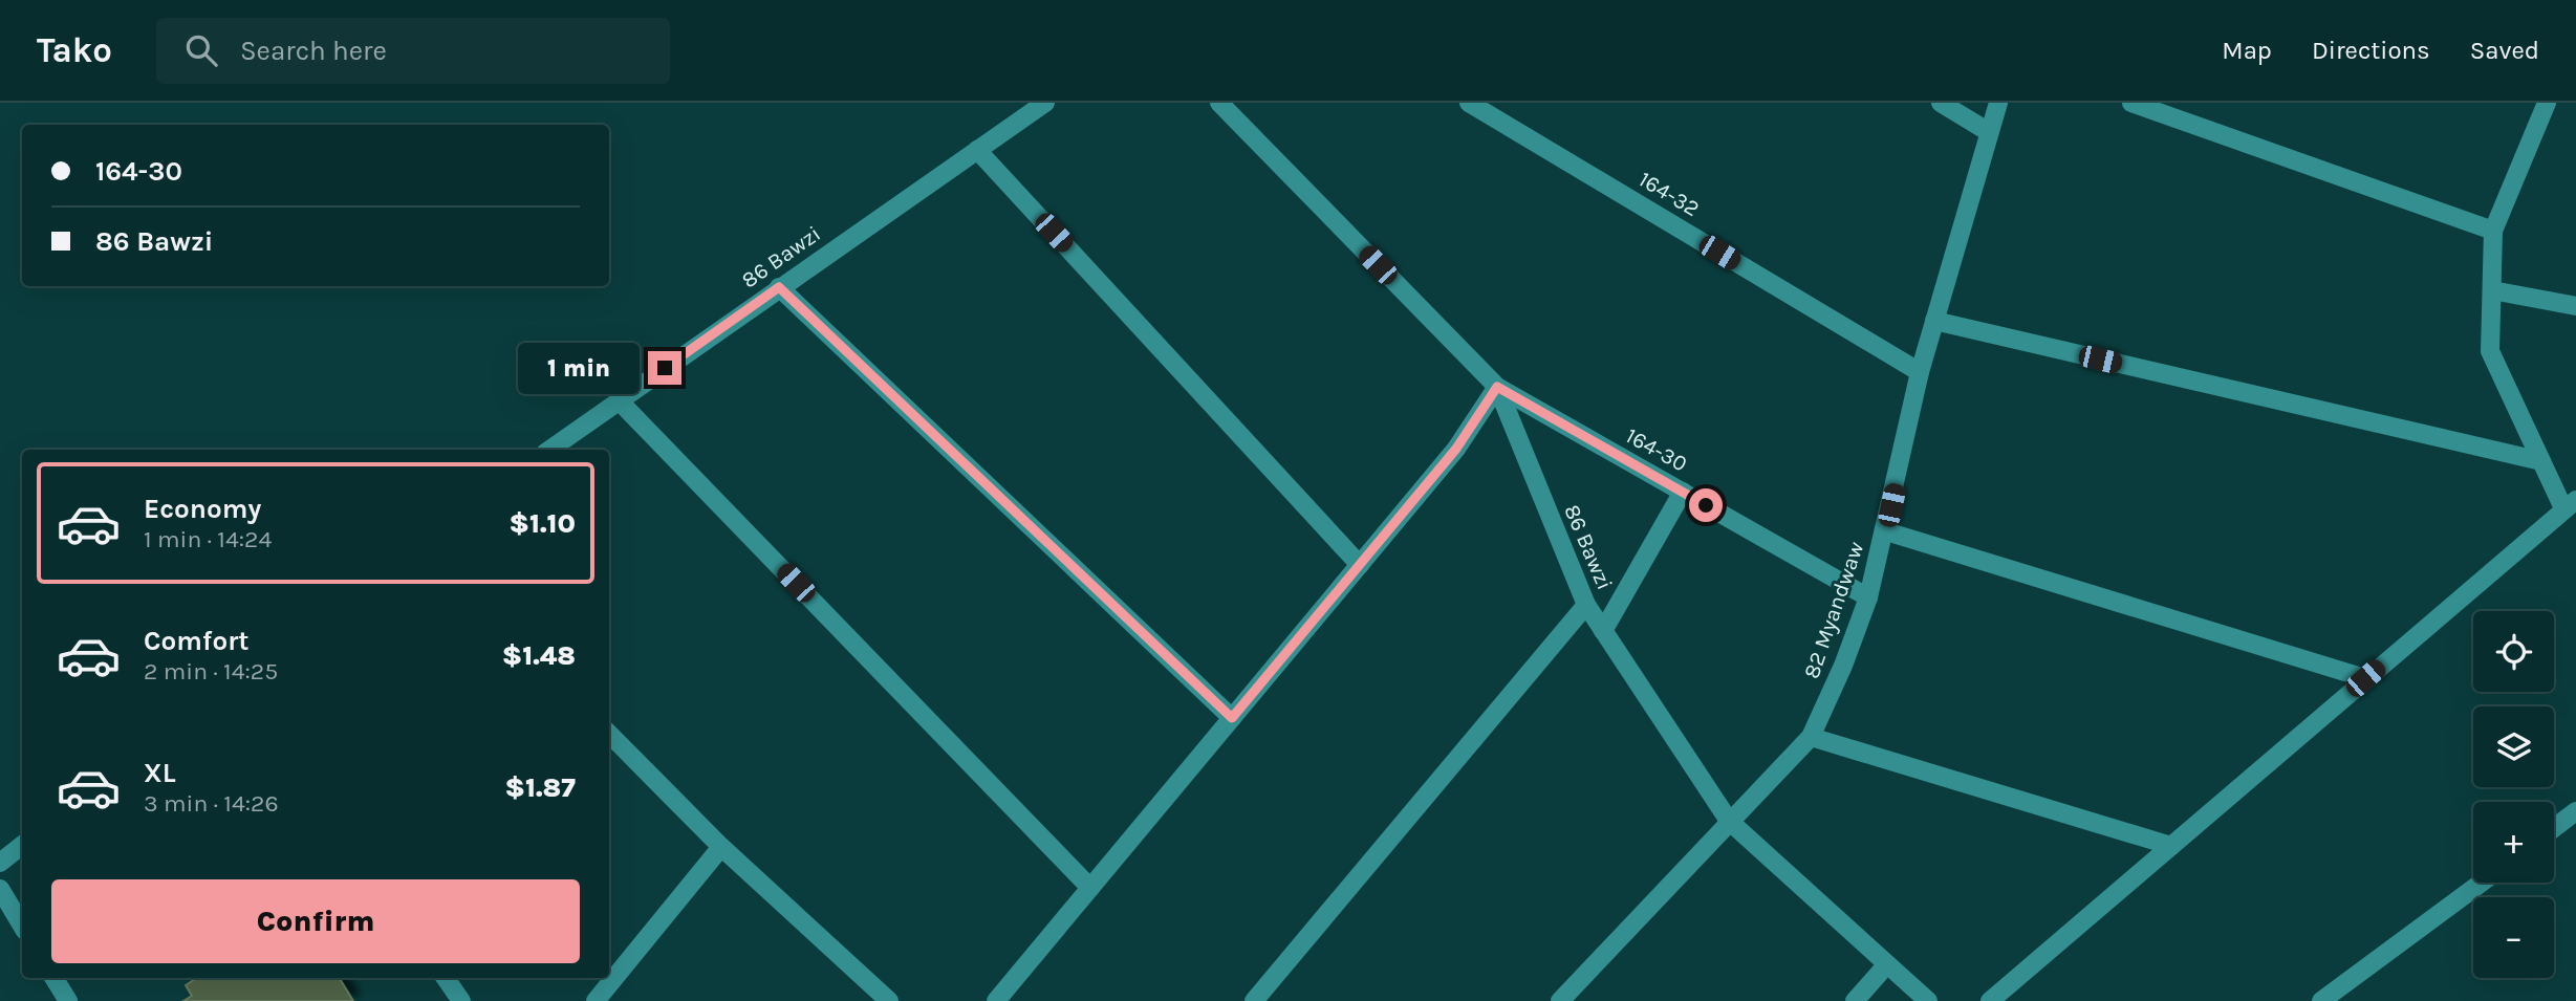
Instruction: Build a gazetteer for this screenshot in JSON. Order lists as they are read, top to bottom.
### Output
{
  "streets": {
    "street": [
      "164-32",
      "86 Bawzi",
      "164-30",
      "82 Myandwaw"
    ]
  },
  "crossings": [
    ["164-32", "82 Myandwaw"],
    ["86 Bawzi", "164-30"],
    ["86 Bawzi", "82 Myandwaw"],
    ["164-30", "82 Myandwaw"]
  ],
  "page": {
    "header": "Tako",
    "search": "Search here",
    "nav": ["Map", "Directions", "Saved"],
    "banner": ["164-30", "86 Bawzi"],
    "bubble": "1 min",
    "list": [
      {
        "name": "Economy",
        "note": "1 min · 14:24",
        "value": "$1.10"
      },
      {
        "name": "Comfort",
        "note": "2 min · 14:25",
        "value": "$1.48"
      },
      {
        "name": "XL",
        "note": "3 min · 14:26",
        "value": "$1.87"
      }
    ],
    "map_buttons": ["+", "−"],
    "buttons": "Confirm"
  }
}
